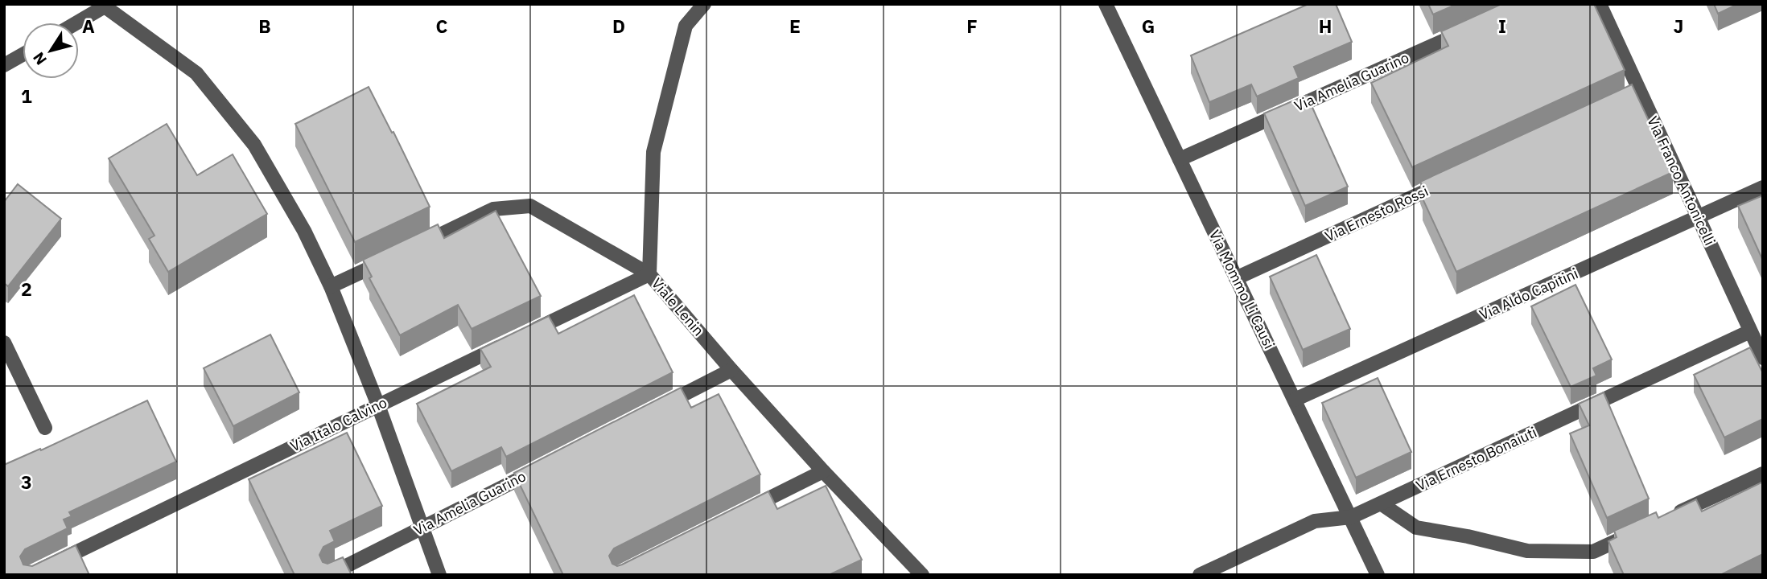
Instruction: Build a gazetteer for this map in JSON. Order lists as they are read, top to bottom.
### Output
{
  "streets": {
    "street": [
      "Via Amelia Guarino",
      "Via Franco Antonicelli",
      "Via Ernesto Rossi",
      "Via Mommo Li Causi",
      "Via Aldo Capitini",
      "Viale Lenin",
      "Via Italo Calvino",
      "Via Ernesto Bonaiuti"
    ]
  },
  "crossings": [
    ["Via Amelia Guarino", "Via Mommo Li Causi"],
    ["Via Franco Antonicelli", "Via Aldo Capitini"],
    ["Via Franco Antonicelli", "Via Ernesto Bonaiuti"],
    ["Via Ernesto Rossi", "Via Mommo Li Causi"],
    ["Via Mommo Li Causi", "Via Aldo Capitini"],
    ["Via Mommo Li Causi", "Via Ernesto Bonaiuti"],
    ["Viale Lenin", "Via Italo Calvino"]
  ],
  "north": "bottom left",
  "grid": {
    "columns": [
      "A",
      "B",
      "C",
      "D",
      "E",
      "F",
      "G",
      "H",
      "I",
      "J"
    ],
    "rows": ["1", "2", "3"]
  }
}
